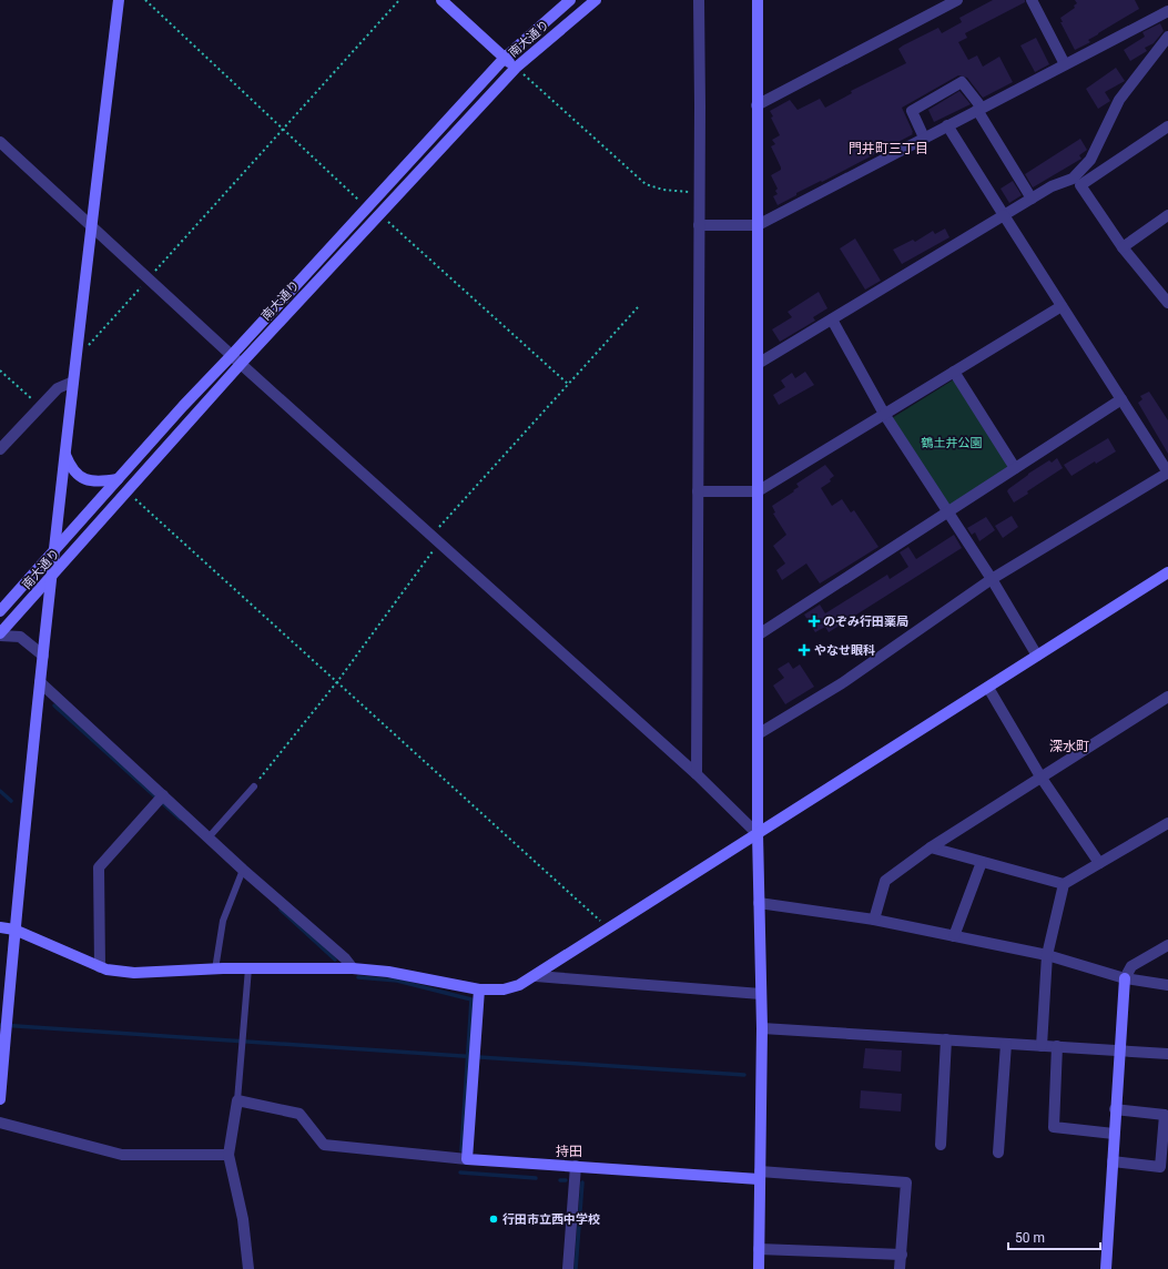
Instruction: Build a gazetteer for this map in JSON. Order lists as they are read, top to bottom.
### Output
{
  "streets": {
    "street": ["南大通り"]
  },
  "districts": ["門井町三丁目", "深水町", "持田"],
  "parks": ["鶴土井公園"],
  "places": {
    "health": ["のぞみ行田薬局", "やなせ眼科"],
    "other": ["行田市立西中学校"]
  },
  "scale_bar": "50 m"
}
